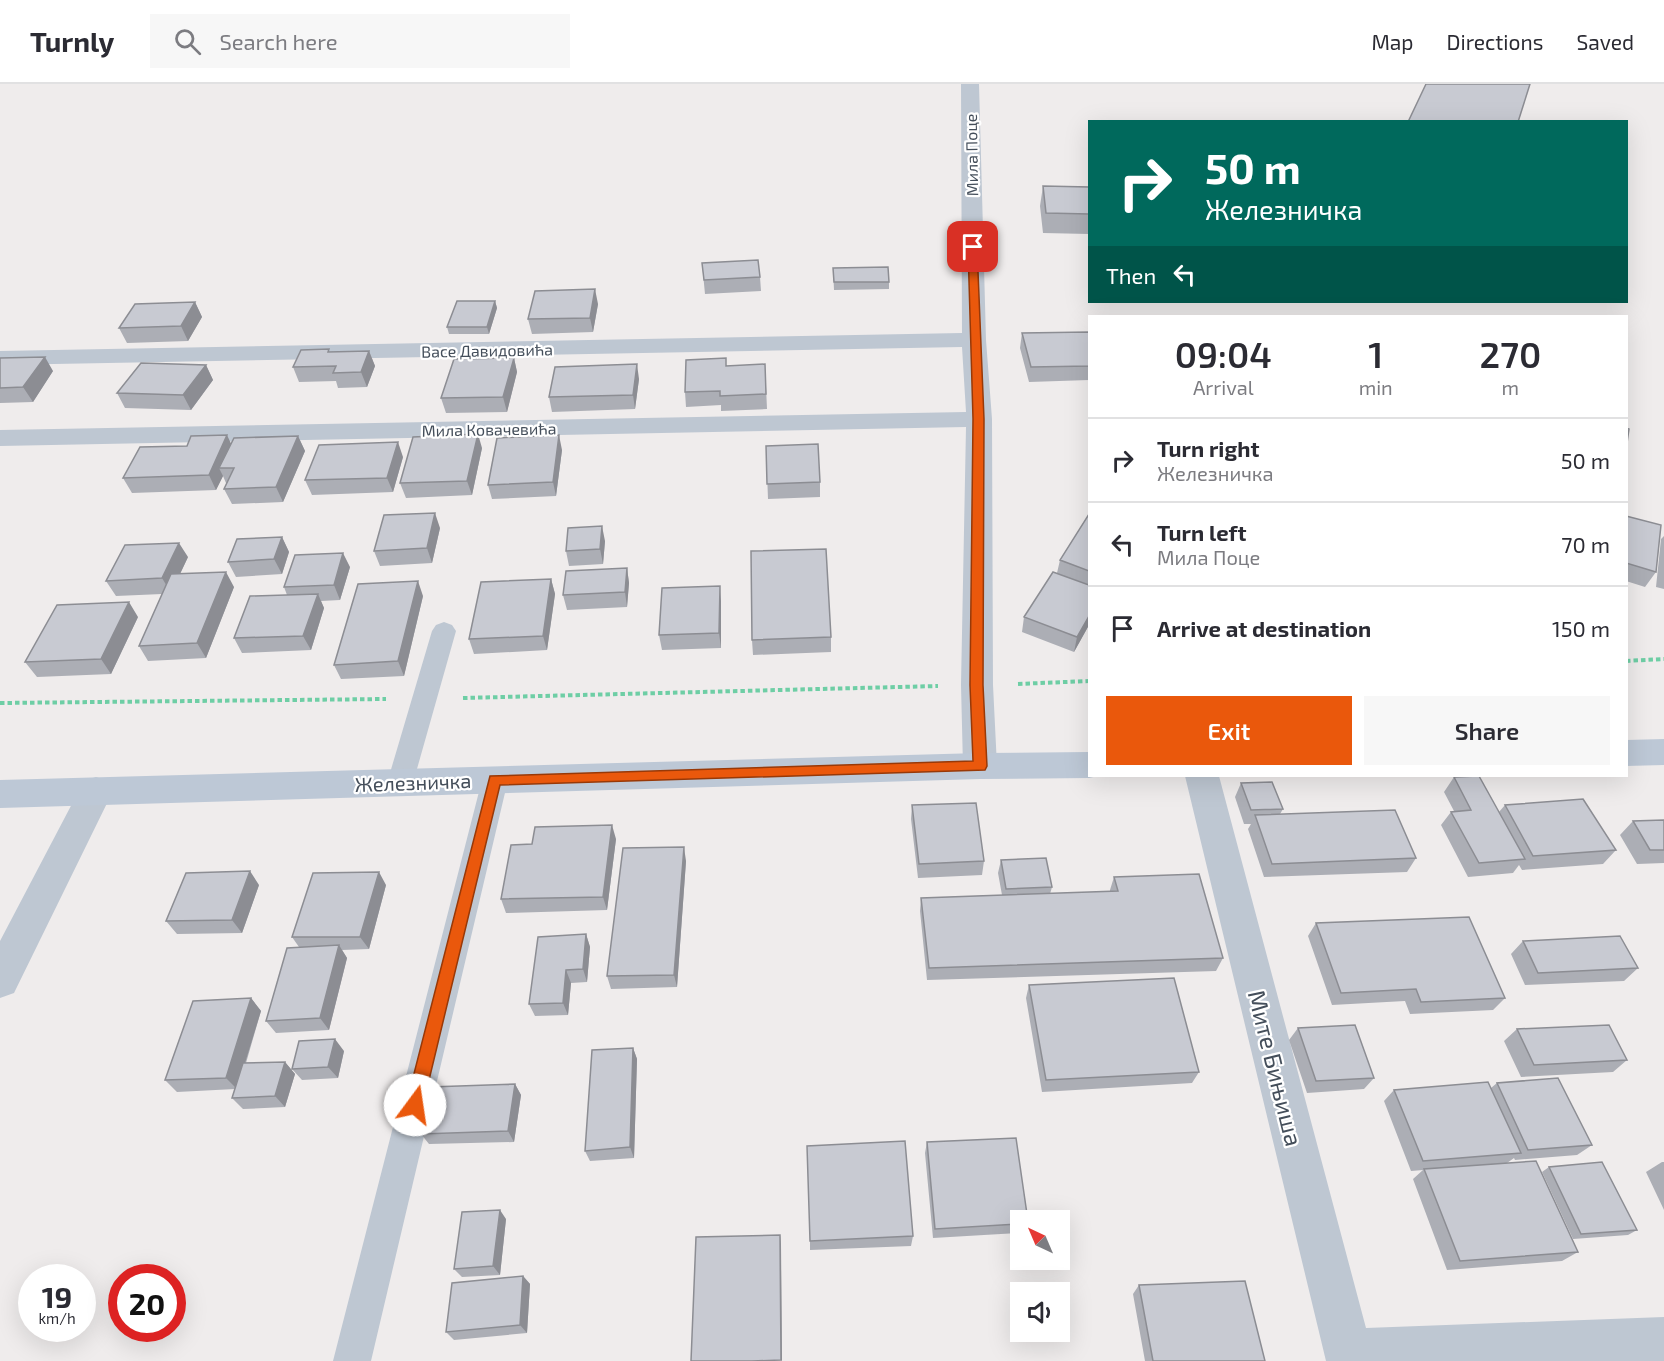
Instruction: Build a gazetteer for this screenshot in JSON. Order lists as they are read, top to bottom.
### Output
{
  "streets": {
    "main road": ["Железничка"],
    "street": [
      "Мила Поце",
      "Васе Давидовића",
      "Мила Ковачевића",
      "Мите Бињиша"
    ]
  },
  "crossings": [
    ["Мила Поце", "Васе Давидовића"],
    ["Мила Поце", "Мила Ковачевића"],
    ["Мила Поце", "Железничка"]
  ],
  "north": "top left",
  "page": {
    "header": "Turnly",
    "search": "Search here",
    "nav": ["Map", "Directions", "Saved"],
    "turn": ["50 m", "Железничка"],
    "then": "Then",
    "eta": [
      "09:04",
      "Arrival",
      "1",
      "min",
      "270",
      "m"
    ],
    "list": [
      {
        "name": "Turn right",
        "note": "Железничка",
        "value": "50 m"
      },
      {
        "name": "Turn left",
        "note": "Мила Поце",
        "value": "70 m"
      },
      {
        "name": "Arrive at destination",
        "value": "150 m"
      }
    ],
    "buttons": ["Exit", "Share"],
    "speed": "19 km/h",
    "limit": "20"
  }
}
